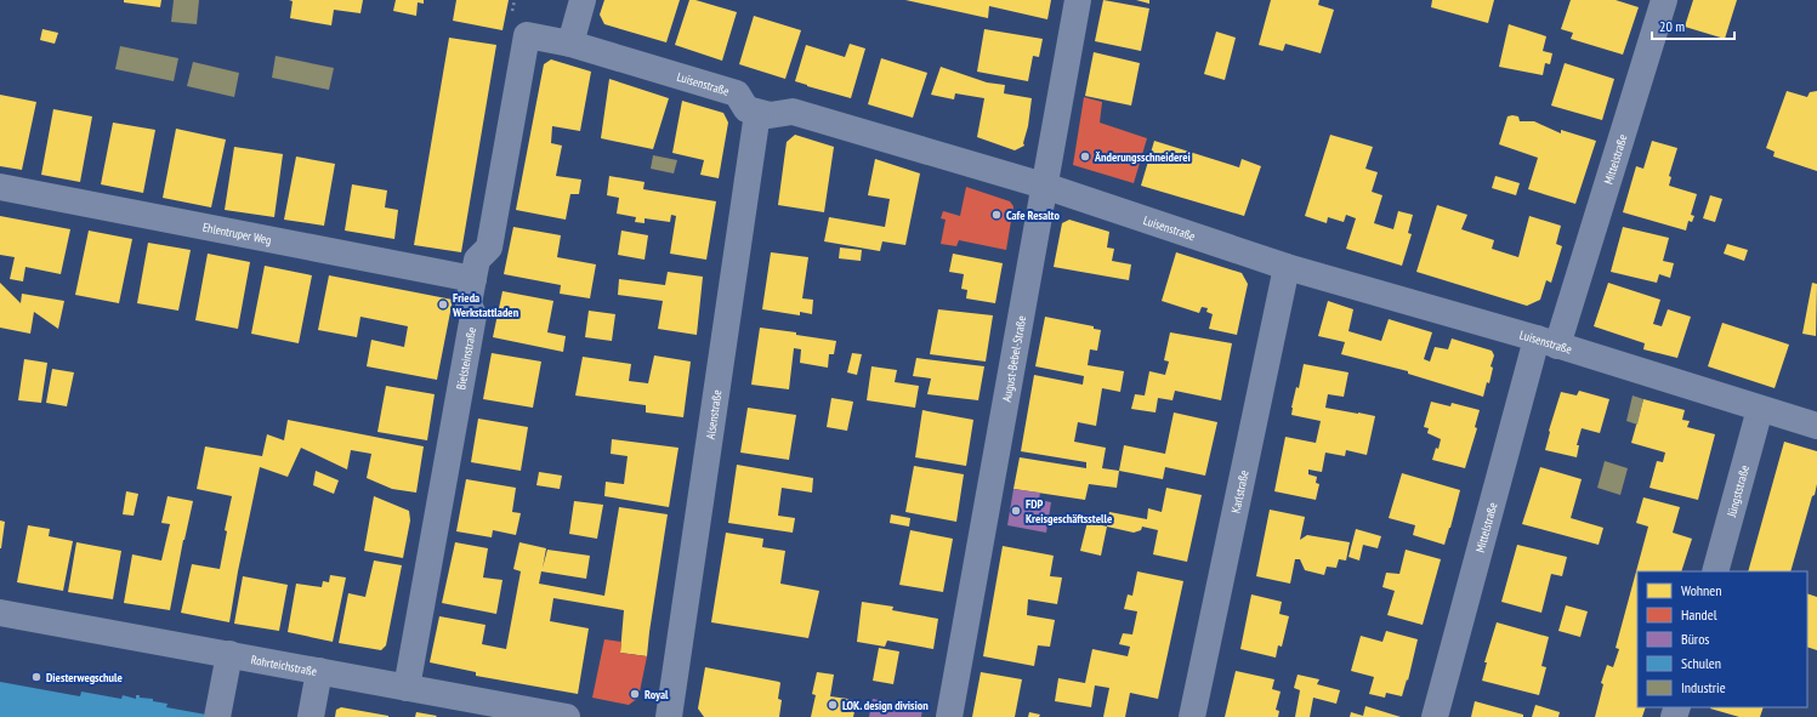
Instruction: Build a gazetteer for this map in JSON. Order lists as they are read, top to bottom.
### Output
{
  "streets": {
    "street": [
      "Luisenstraße",
      "Mittelstraße",
      "Ehlentruper Weg",
      "August-Bebel-Straße",
      "Bielsteinstraße",
      "Alsenstraße",
      "Jüngststraße",
      "Karlstraße",
      "Rohrteichstraße"
    ]
  },
  "crossings": [
    ["Luisenstraße", "Mittelstraße"],
    ["Luisenstraße", "August-Bebel-Straße"],
    ["Luisenstraße", "Bielsteinstraße"],
    ["Luisenstraße", "Alsenstraße"],
    ["Luisenstraße", "Jüngststraße"],
    ["Luisenstraße", "Karlstraße"],
    ["Ehlentruper Weg", "Bielsteinstraße"],
    ["Bielsteinstraße", "Rohrteichstraße"]
  ],
  "places": [
    "Änderungsschneiderei",
    "Cafe Resalto",
    "Frieda Werkstattladen",
    "FDP Kreisgeschäftsstelle",
    "Diesterwegschule",
    "Royal",
    "LOK. design division"
  ],
  "legend": [
    "Wohnen",
    "Handel",
    "Büros",
    "Schulen",
    "Industrie"
  ],
  "scale_bar": "20 m"
}
